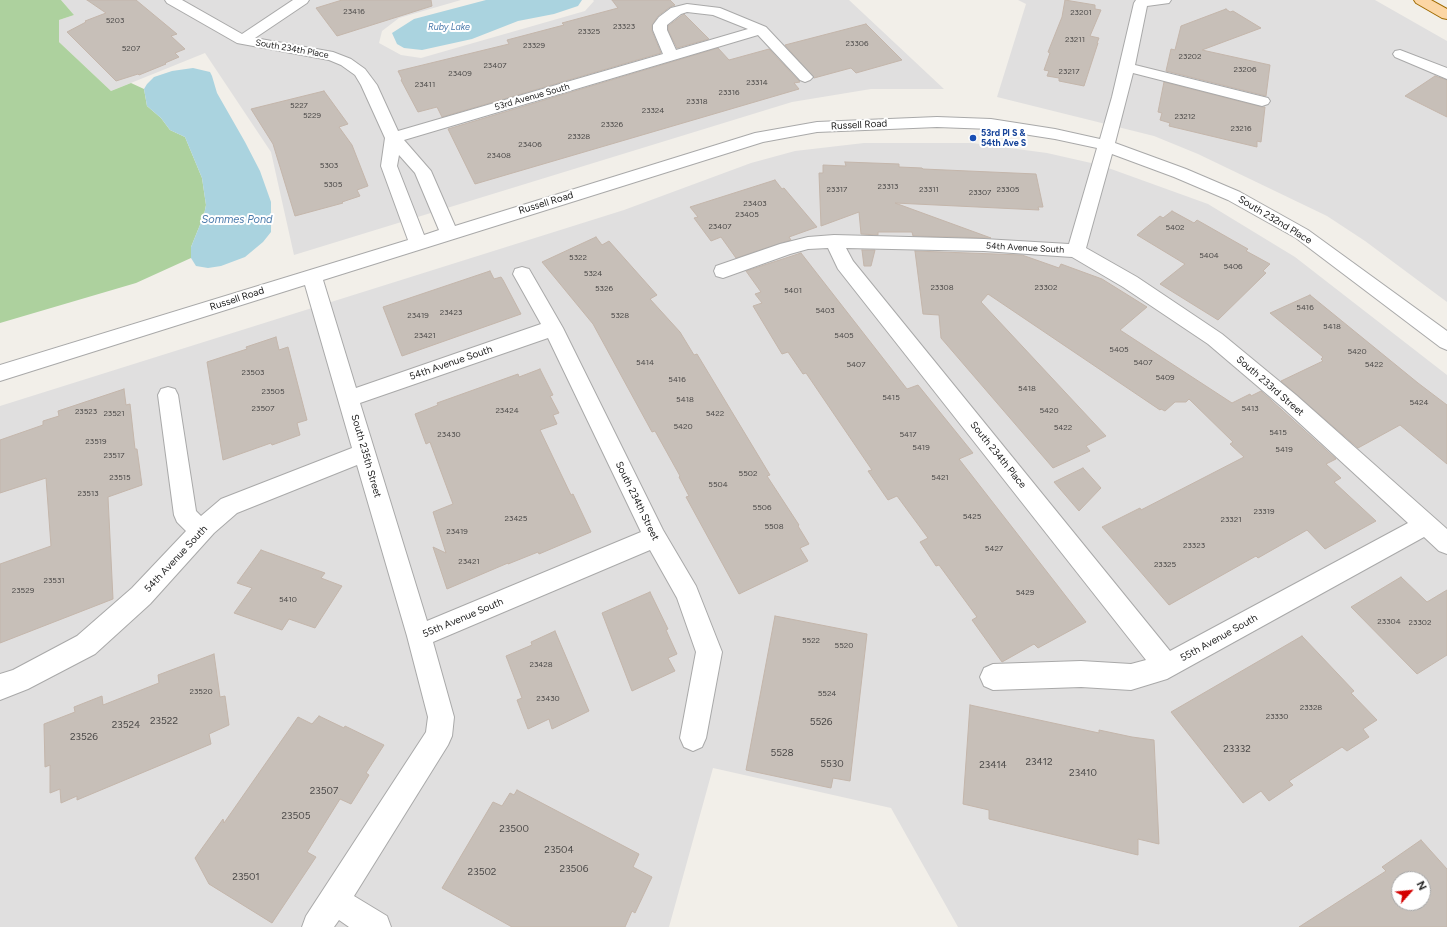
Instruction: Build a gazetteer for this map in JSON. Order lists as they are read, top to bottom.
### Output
{
  "streets": {
    "street": [
      "South 234th Place",
      "53rd Avenue South",
      "Russell Road",
      "South 232nd Place",
      "54th Avenue South",
      "South 233rd Street",
      "South 235th Street",
      "South 234th Street",
      "55th Avenue South"
    ]
  },
  "crossings": [
    ["South 234th Place", "53rd Avenue South"],
    ["South 234th Place", "Russell Road"],
    ["South 234th Place", "54th Avenue South"],
    ["South 234th Place", "55th Avenue South"],
    ["Russell Road", "South 232nd Place"],
    ["Russell Road", "54th Avenue South"],
    ["Russell Road", "South 235th Street"],
    ["South 232nd Place", "54th Avenue South"],
    ["54th Avenue South", "South 233rd Street"],
    ["54th Avenue South", "South 235th Street"],
    ["54th Avenue South", "South 234th Street"],
    ["South 233rd Street", "55th Avenue South"],
    ["South 235th Street", "55th Avenue South"],
    ["South 234th Street", "55th Avenue South"]
  ],
  "water": ["Ruby Lake", "Sommes Pond"],
  "places": ["53rd Pl S & 54th Ave S"],
  "house_numbers": [
    "23416",
    "23201",
    "5203",
    "23323",
    "23325",
    "23211",
    "23306",
    "23329",
    "5207",
    "23202",
    "23407",
    "23206",
    "23217",
    "23409",
    "23314",
    "23411",
    "23316",
    "23318",
    "5227",
    "23324",
    "5229",
    "23212",
    "23326",
    "23216",
    "23328",
    "23406",
    "23408",
    "5303",
    "5305",
    "23313",
    "23317",
    "23311",
    "23305",
    "23307",
    "23403",
    "23405",
    "23407",
    "5402",
    "5404",
    "5322",
    "5406",
    "5324",
    "23308",
    "23302",
    "5326",
    "5401",
    "5416",
    "5403",
    "23423",
    "23419",
    "5328",
    "5418",
    "23421",
    "5405",
    "5405",
    "5420",
    "5414",
    "5407",
    "5407",
    "5422",
    "23503",
    "5409",
    "5416",
    "5418",
    "23505",
    "5415",
    "5418",
    "5424",
    "23507",
    "5413",
    "23424",
    "5420",
    "23523",
    "23521",
    "5422",
    "5420",
    "5422",
    "5415",
    "23430",
    "5417",
    "23519",
    "5419",
    "5419",
    "23517",
    "5502",
    "23515",
    "5421",
    "5504",
    "23513",
    "5506",
    "23319",
    "5425",
    "23425",
    "23321",
    "5508",
    "23419",
    "23323",
    "5427",
    "23421",
    "23325",
    "23531",
    "23529",
    "5429",
    "5410",
    "23304",
    "23302",
    "5522",
    "5520",
    "23428",
    "23520",
    "5524",
    "23430",
    "23328",
    "23330",
    "23522",
    "5526",
    "23524",
    "23526",
    "23332",
    "5528",
    "23412",
    "5530",
    "23414",
    "23410",
    "23507",
    "23505",
    "23500",
    "23504",
    "23506",
    "23502",
    "23501"
  ],
  "north": "top right"
}
